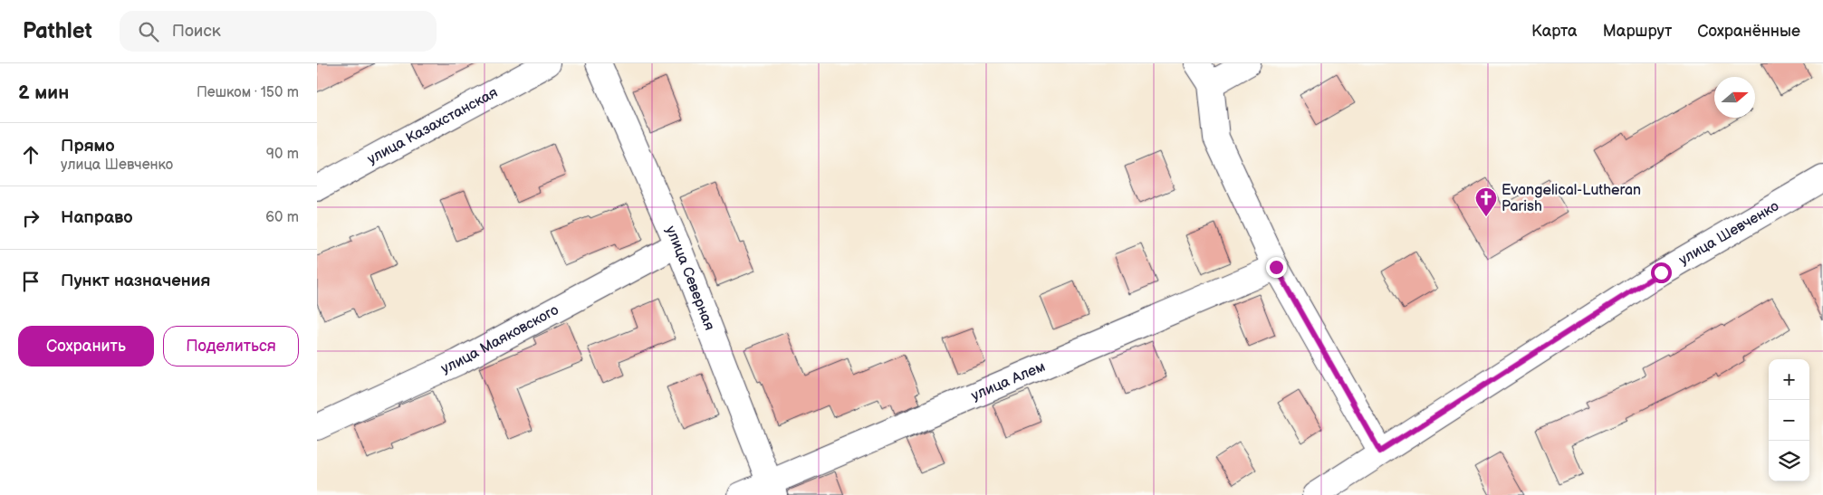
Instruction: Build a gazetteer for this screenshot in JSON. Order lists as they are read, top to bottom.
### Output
{
  "streets": {
    "street": [
      "улица Казахстанская",
      "улица Шевченко",
      "улица Северная",
      "улица Маяковского",
      "улица Алем"
    ]
  },
  "crossings": [
    ["улица Северная", "улица Маяковского"],
    ["улица Северная", "улица Алем"]
  ],
  "places": {
    "church": ["Evangelical-Lutheran Parish"]
  },
  "north": "right",
  "page": {
    "header": "Pathlet",
    "search": "Поиск",
    "nav": ["Карта", "Маршрут", "Сохранённые"],
    "heading": ["2 мин", "Пешком · 150 m"],
    "list": [
      ["Прямо", "улица Шевченко", "90 m"],
      ["Направо", "60 m"],
      "Пункт назначения"
    ],
    "buttons": ["Сохранить", "Поделиться"],
    "map_buttons": ["+", "−"]
  }
}
